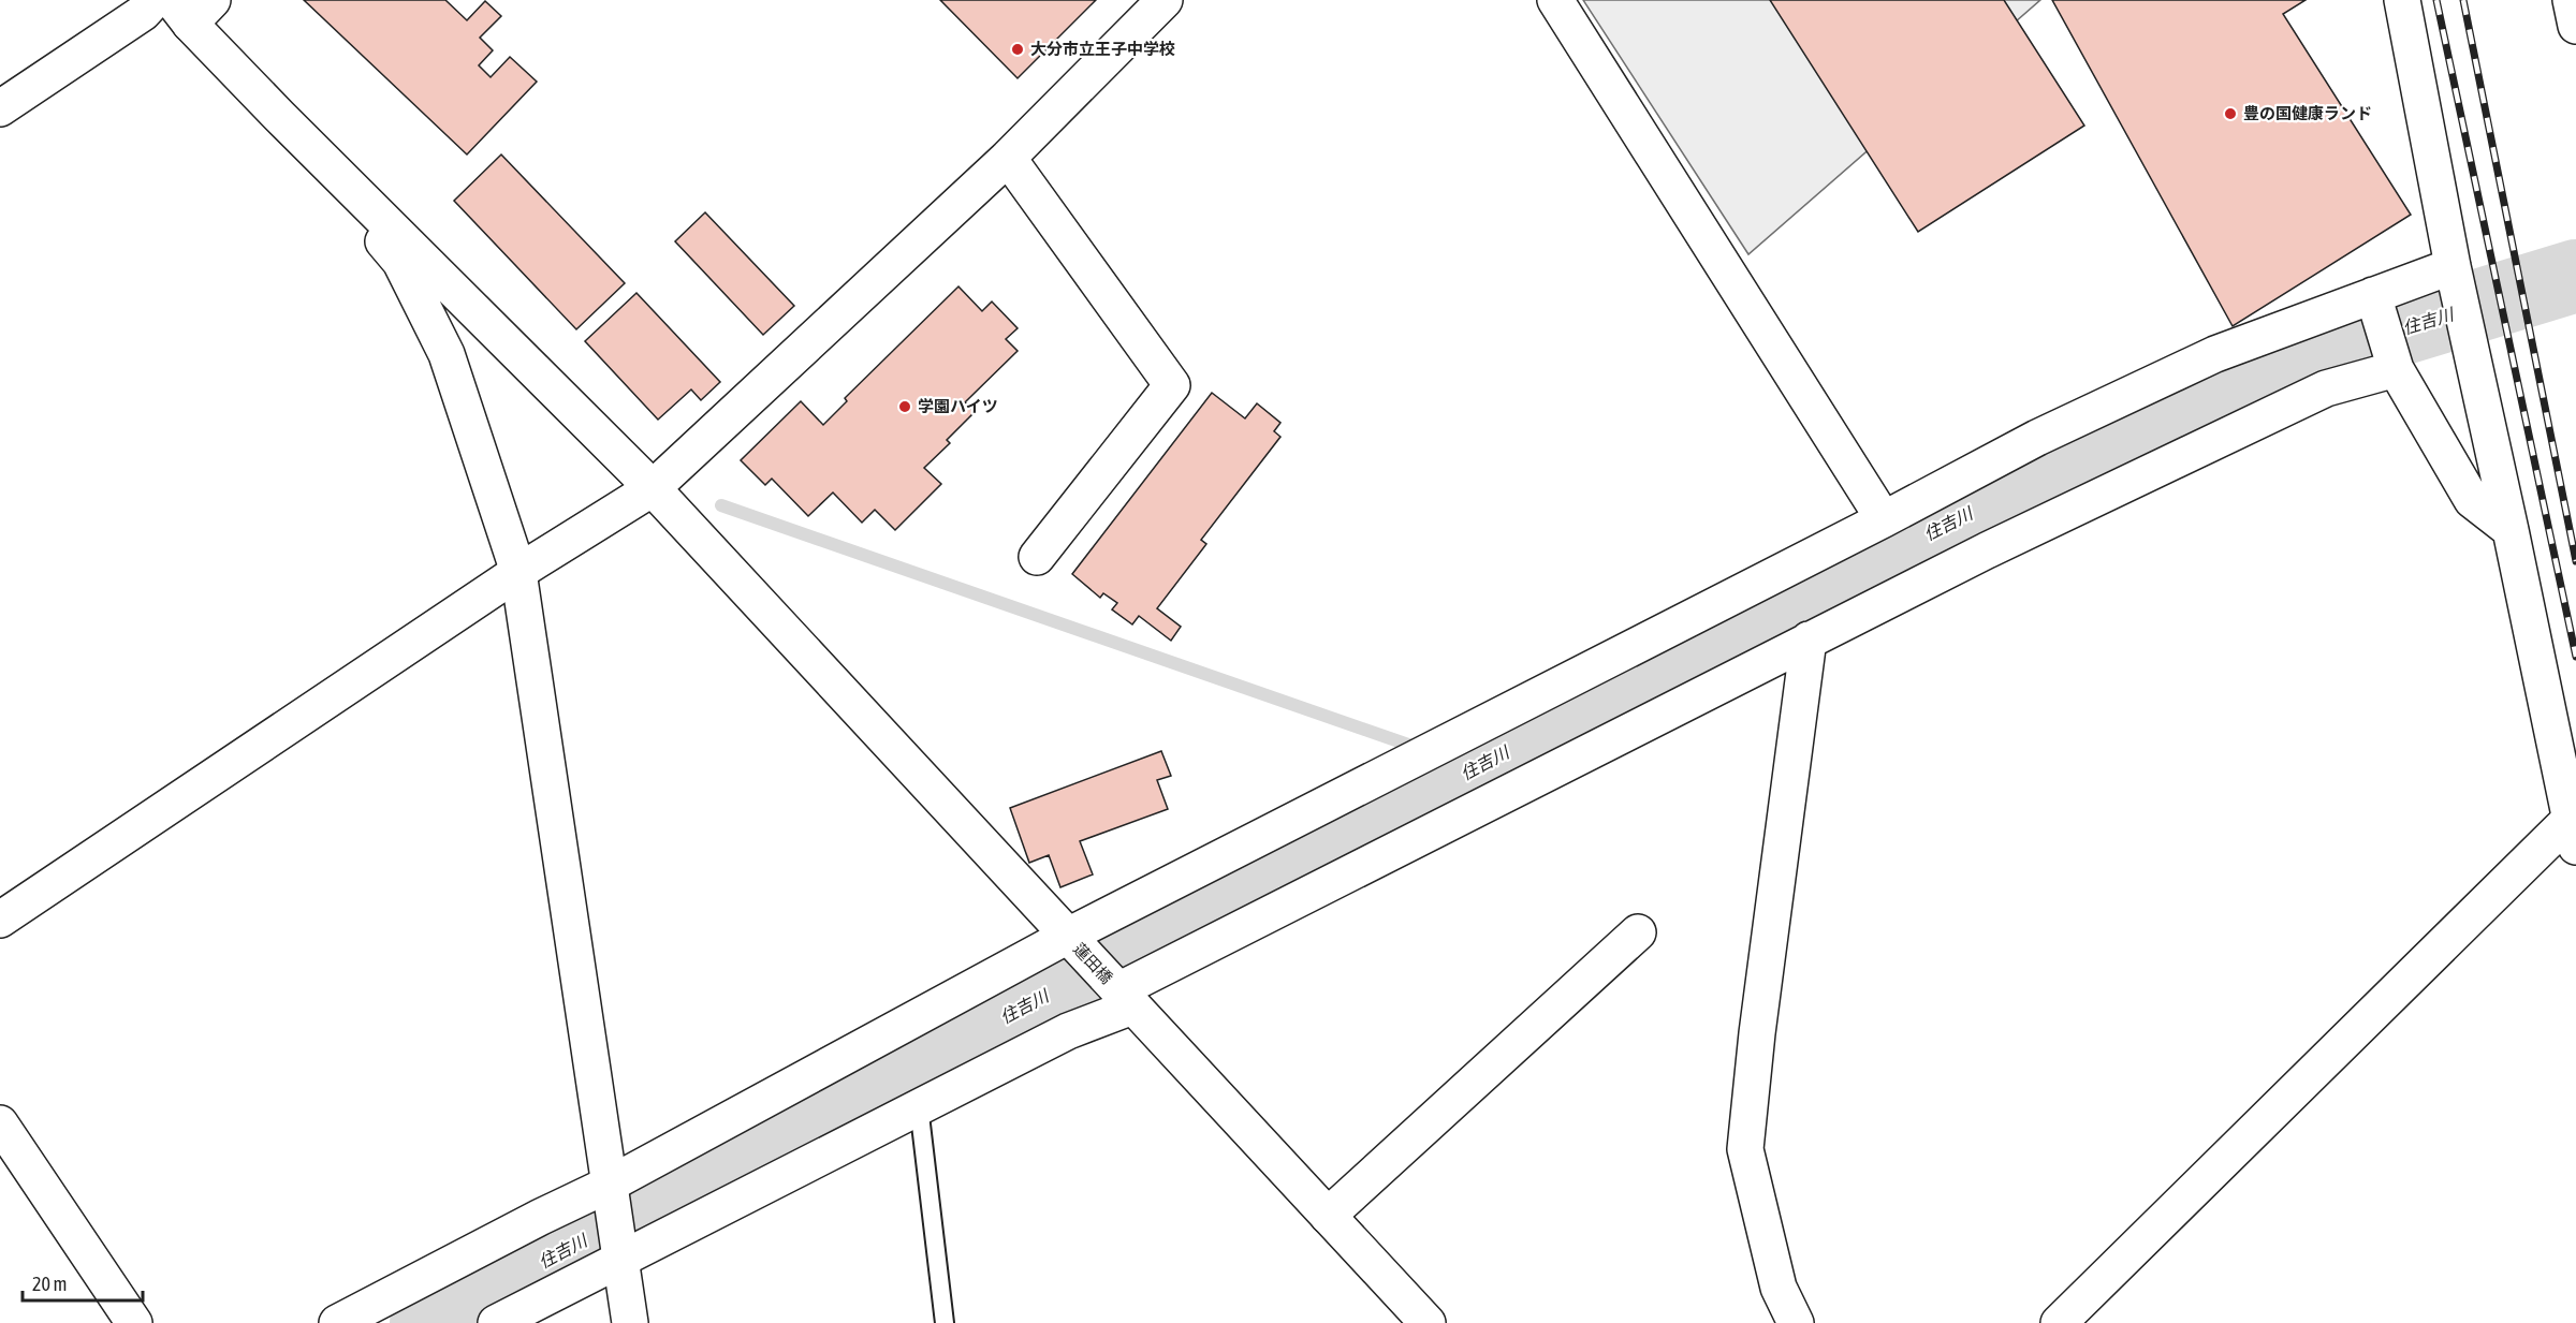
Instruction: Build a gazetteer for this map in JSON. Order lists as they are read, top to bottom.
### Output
{
  "streets": {
    "street": ["蓮田橋"]
  },
  "water": ["住吉川"],
  "places": ["大分市立王子中学校", "豊の国健康ランド", "学園ハイツ"],
  "scale_bar": "20 m"
}
